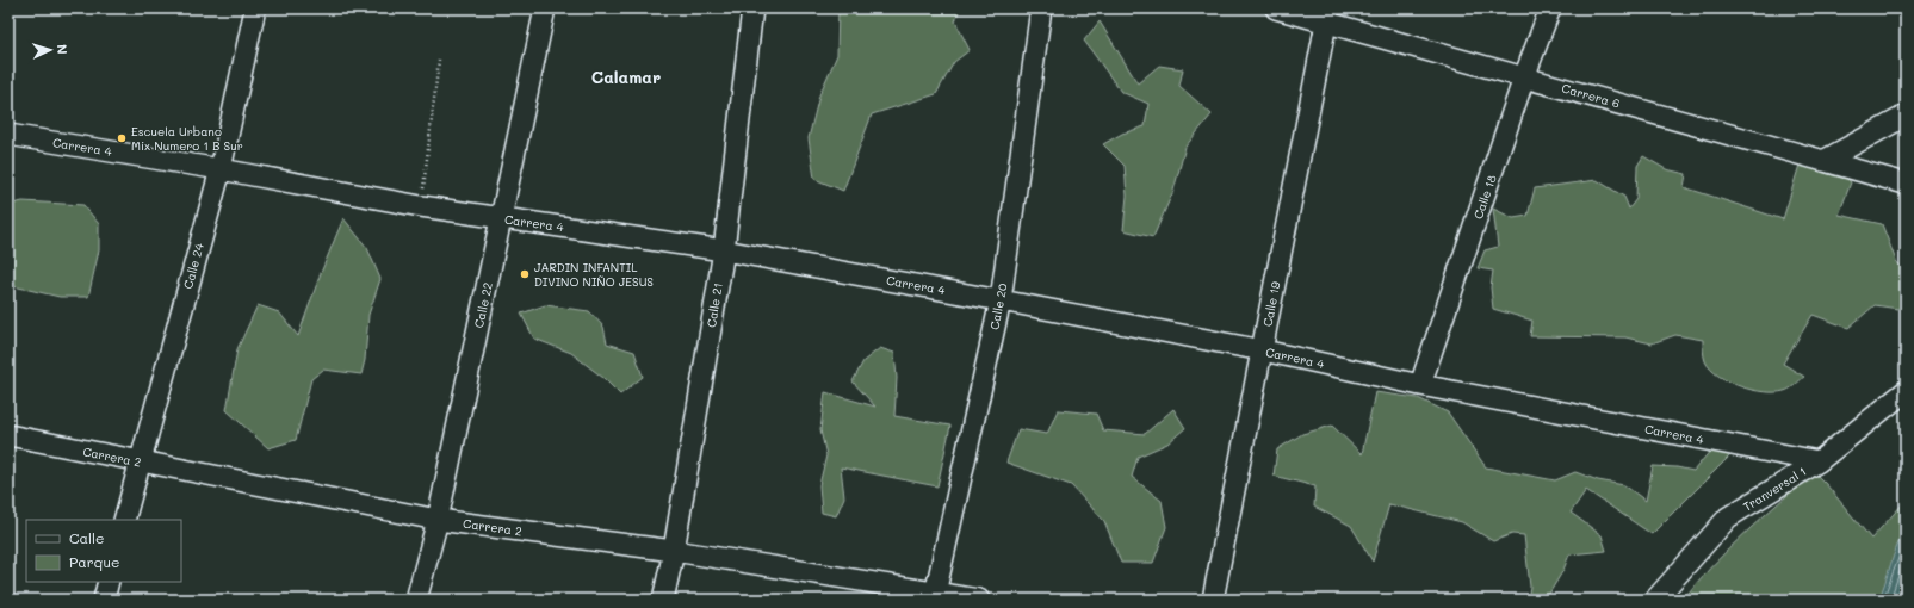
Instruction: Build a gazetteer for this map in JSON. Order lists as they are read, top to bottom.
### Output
{
  "streets": {
    "street": [
      "Carrera 6",
      "Carrera 4",
      "Calle 18",
      "Calle 24",
      "Calle 19",
      "Calle 22",
      "Calle 21",
      "Calle 20",
      "Carrera 2",
      "Tranversal 1"
    ]
  },
  "crossings": [
    ["Carrera 6", "Calle 18"],
    ["Carrera 6", "Calle 19"],
    ["Carrera 4", "Calle 18"],
    ["Carrera 4", "Calle 24"],
    ["Carrera 4", "Calle 19"],
    ["Carrera 4", "Calle 22"],
    ["Carrera 4", "Calle 21"],
    ["Carrera 4", "Calle 20"],
    ["Carrera 4", "Tranversal 1"],
    ["Calle 24", "Carrera 2"],
    ["Calle 22", "Carrera 2"],
    ["Calle 21", "Carrera 2"],
    ["Calle 20", "Carrera 2"]
  ],
  "districts": ["Calamar"],
  "places": ["Escuela Urbano Mix Numero 1 B Sur", "JARDIN INFANTIL DIVINO NIÑO JESUS"],
  "legend": ["Calle", "Parque"],
  "north": "right"
}
